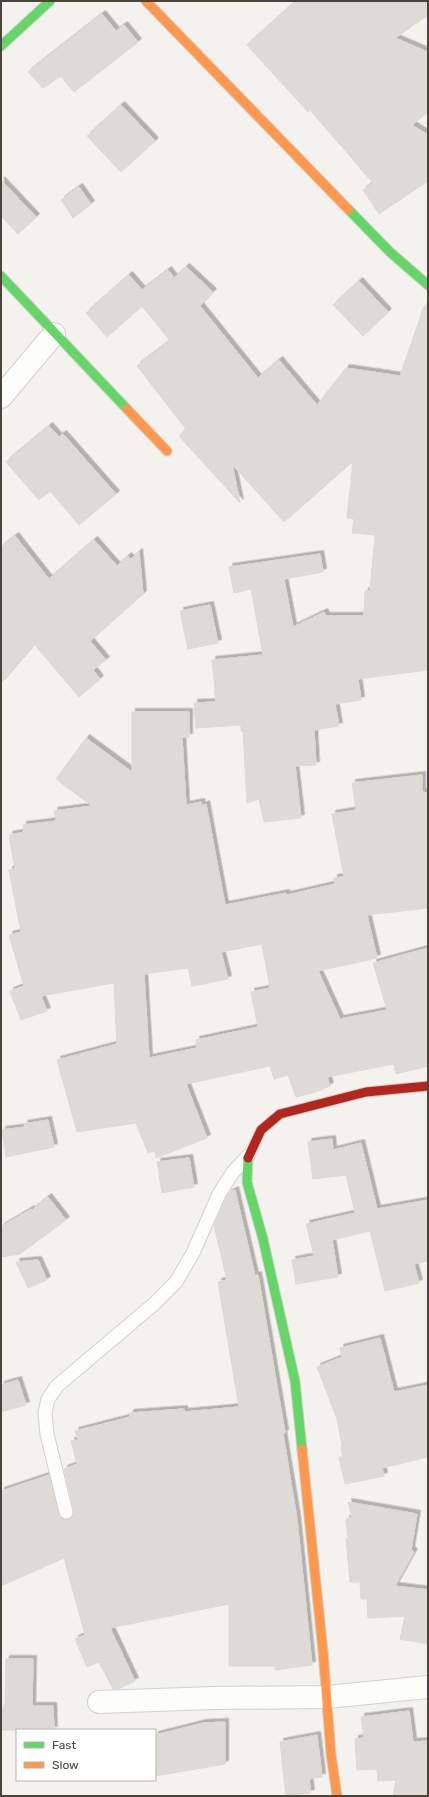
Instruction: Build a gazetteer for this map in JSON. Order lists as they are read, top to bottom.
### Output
{
  "legend": ["Fast", "Slow"]
}
